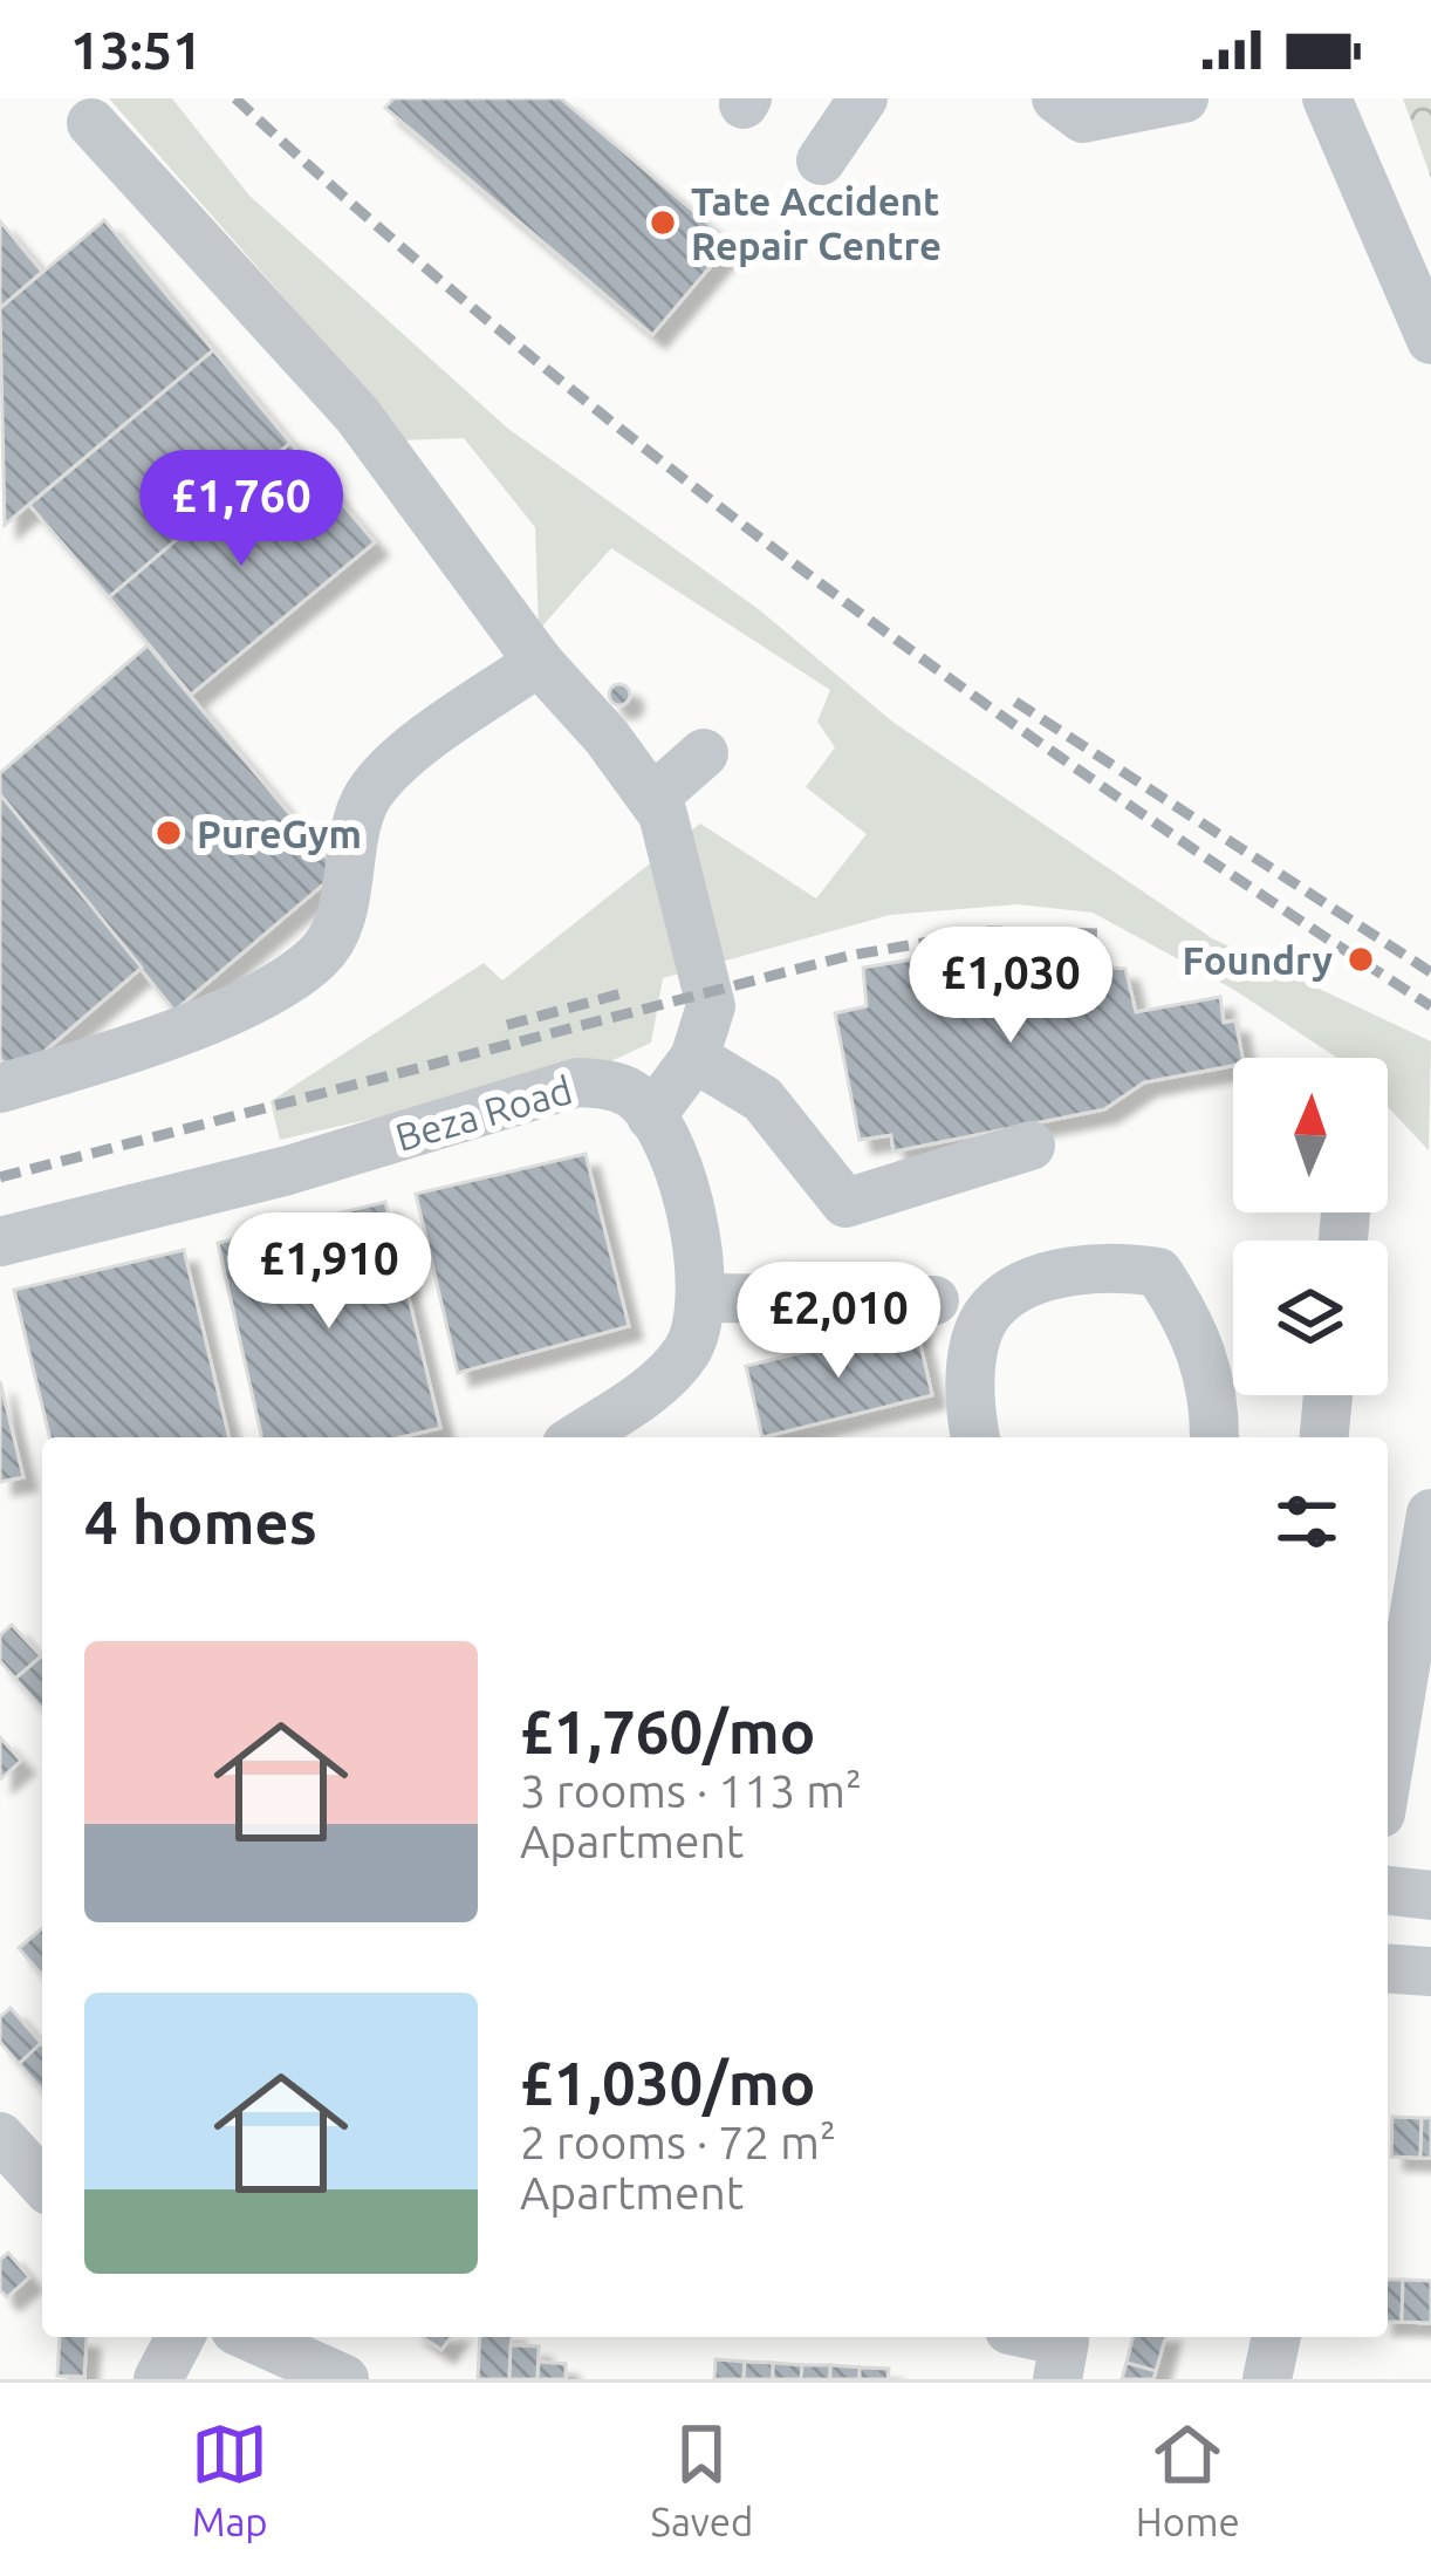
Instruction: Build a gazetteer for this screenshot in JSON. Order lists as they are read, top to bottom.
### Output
{
  "streets": {
    "street": ["Beza Road"]
  },
  "places": ["Tate Accident Repair Centre", "PureGym", "Foundry"],
  "north": "top",
  "page": {
    "status": "13:51",
    "price": [
      "£1,760",
      "£1,030",
      "£1,910",
      "£2,010"
    ],
    "heading": "4 homes",
    "list": [
      {
        "name": "£1,760/mo",
        "note": "3 rooms · 113 m² · Apartment"
      },
      {
        "name": "£1,030/mo",
        "note": "2 rooms · 72 m² · Apartment"
      }
    ],
    "tabs": ["Map", "Saved", "Home"]
  }
}
